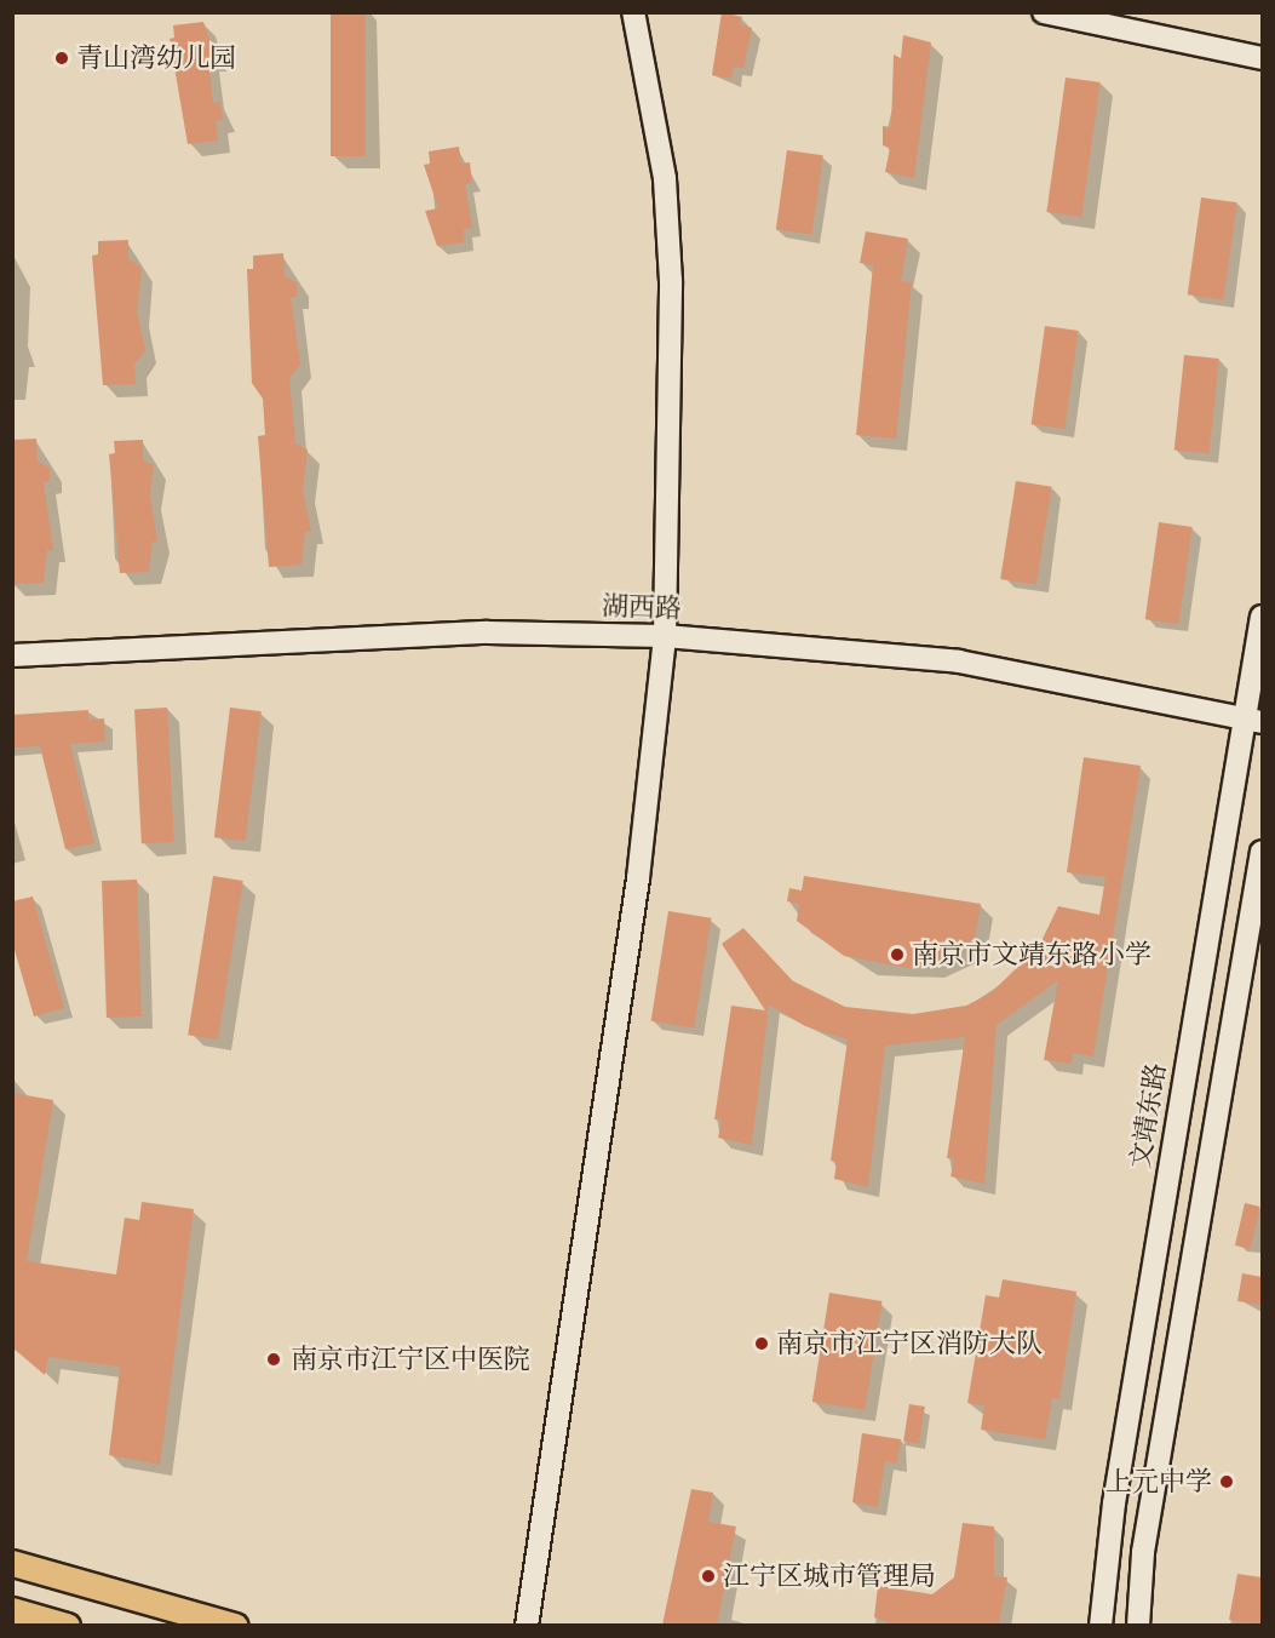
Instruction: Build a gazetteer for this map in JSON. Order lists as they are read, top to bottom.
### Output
{
  "streets": {
    "main road": ["湖西路", "文靖东路"]
  },
  "crossings": [
    ["湖西路", "文靖东路"]
  ],
  "places": [
    "青山湾幼儿园",
    "南京市文靖东路小学",
    "南京市江宁区消防大队",
    "南京市江宁区中医院",
    "上元中学",
    "江宁区城市管理局"
  ]
}
